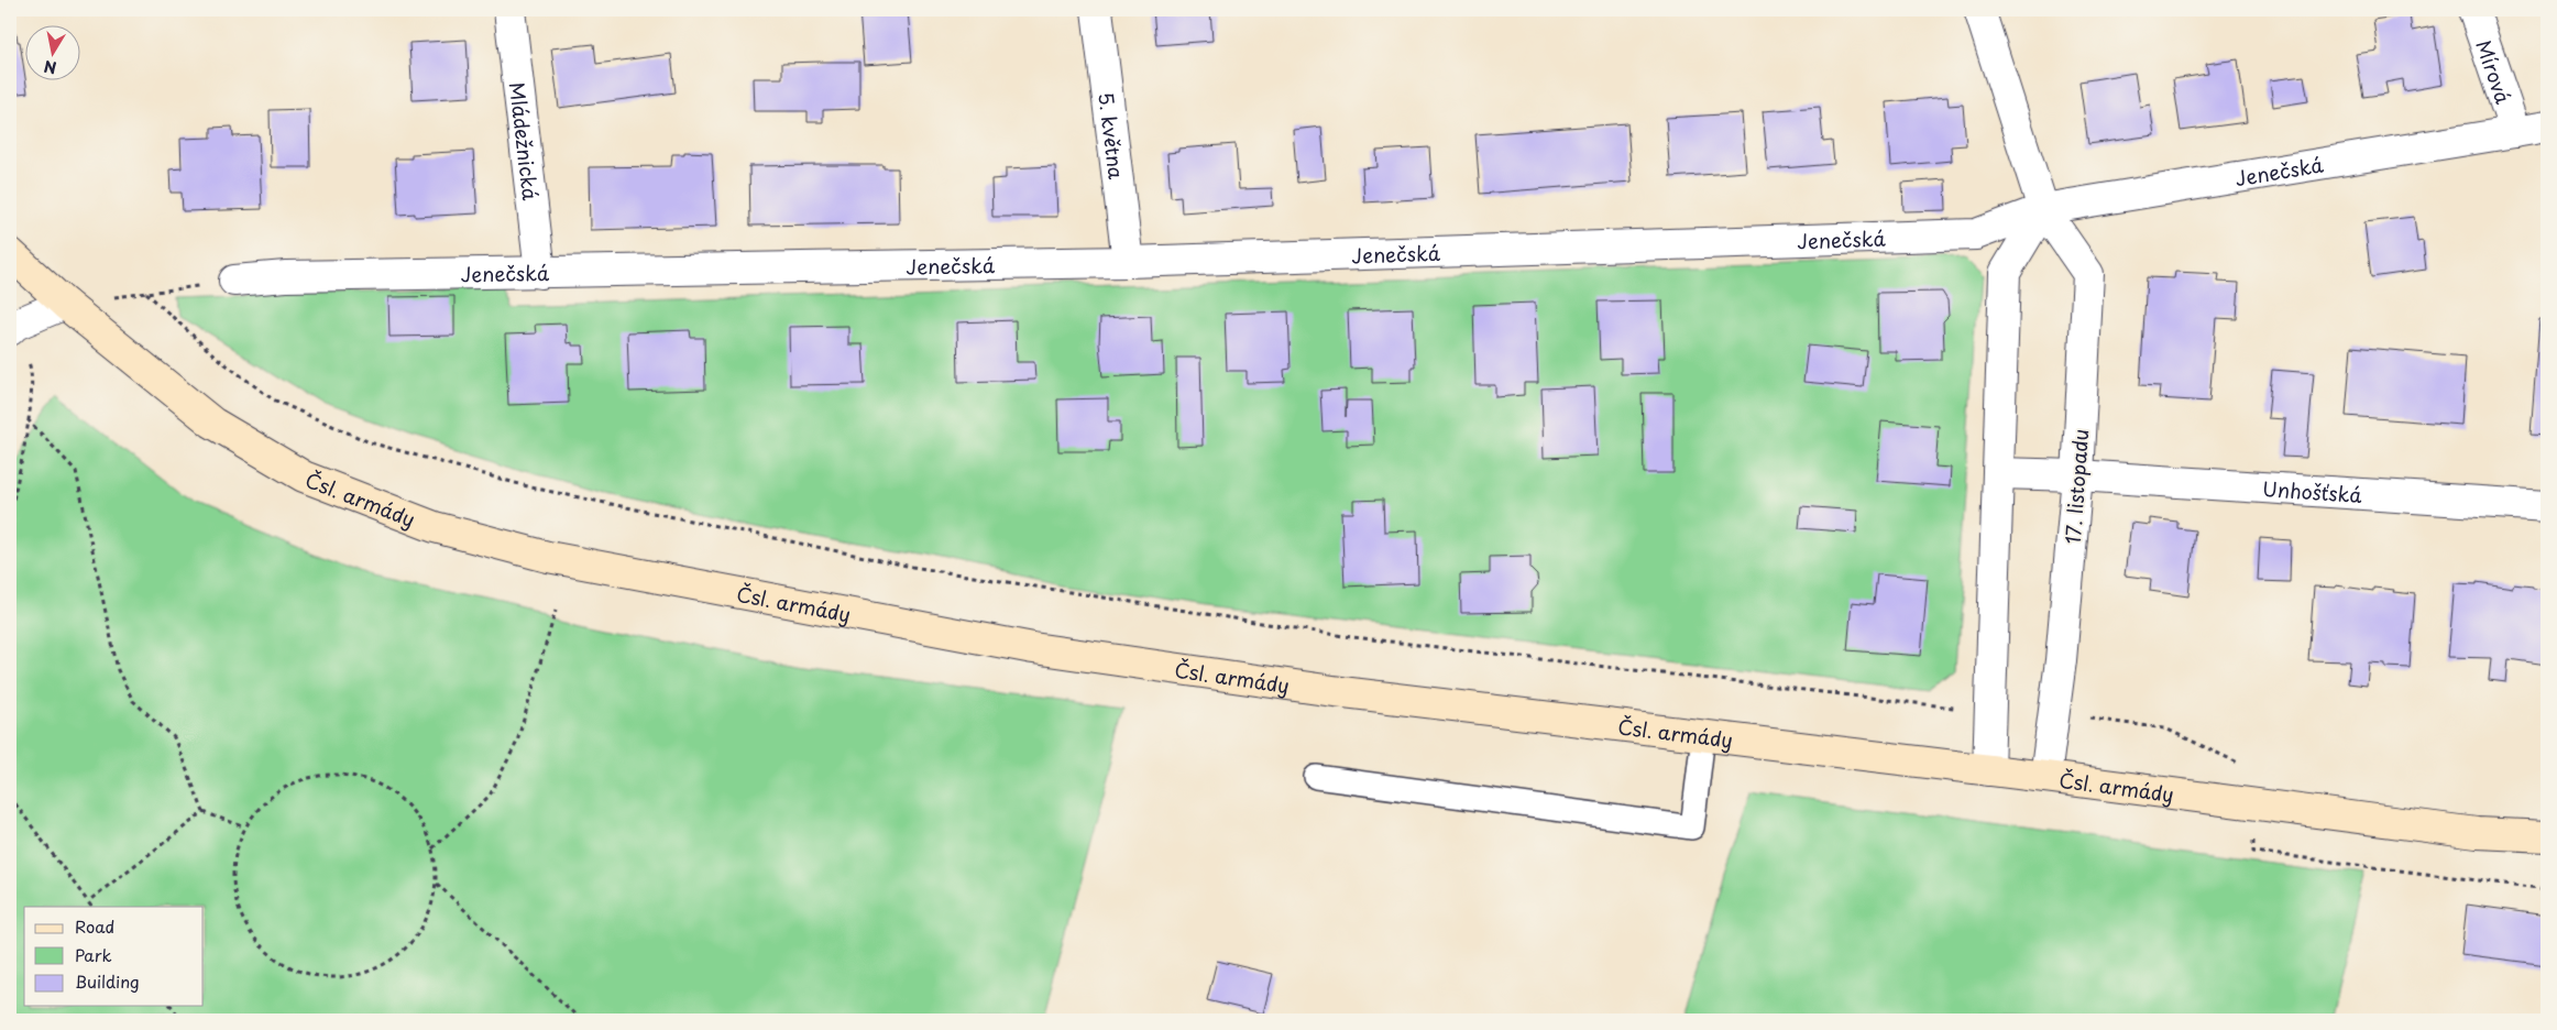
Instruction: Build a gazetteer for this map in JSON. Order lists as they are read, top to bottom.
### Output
{
  "streets": {
    "main road": ["Čsl. armády"],
    "street": [
      "Mírová",
      "5. května",
      "Mládežnická",
      "Jenečská",
      "17. listopadu",
      "Unhošťská"
    ]
  },
  "crossings": [
    ["Mírová", "Jenečská"],
    ["5. května", "Jenečská"],
    ["Mládežnická", "Jenečská"],
    ["Jenečská", "17. listopadu"],
    ["17. listopadu", "Unhošťská"],
    ["17. listopadu", "Čsl. armády"]
  ],
  "legend": ["Road", "Park", "Building"],
  "north": "bottom"
}
